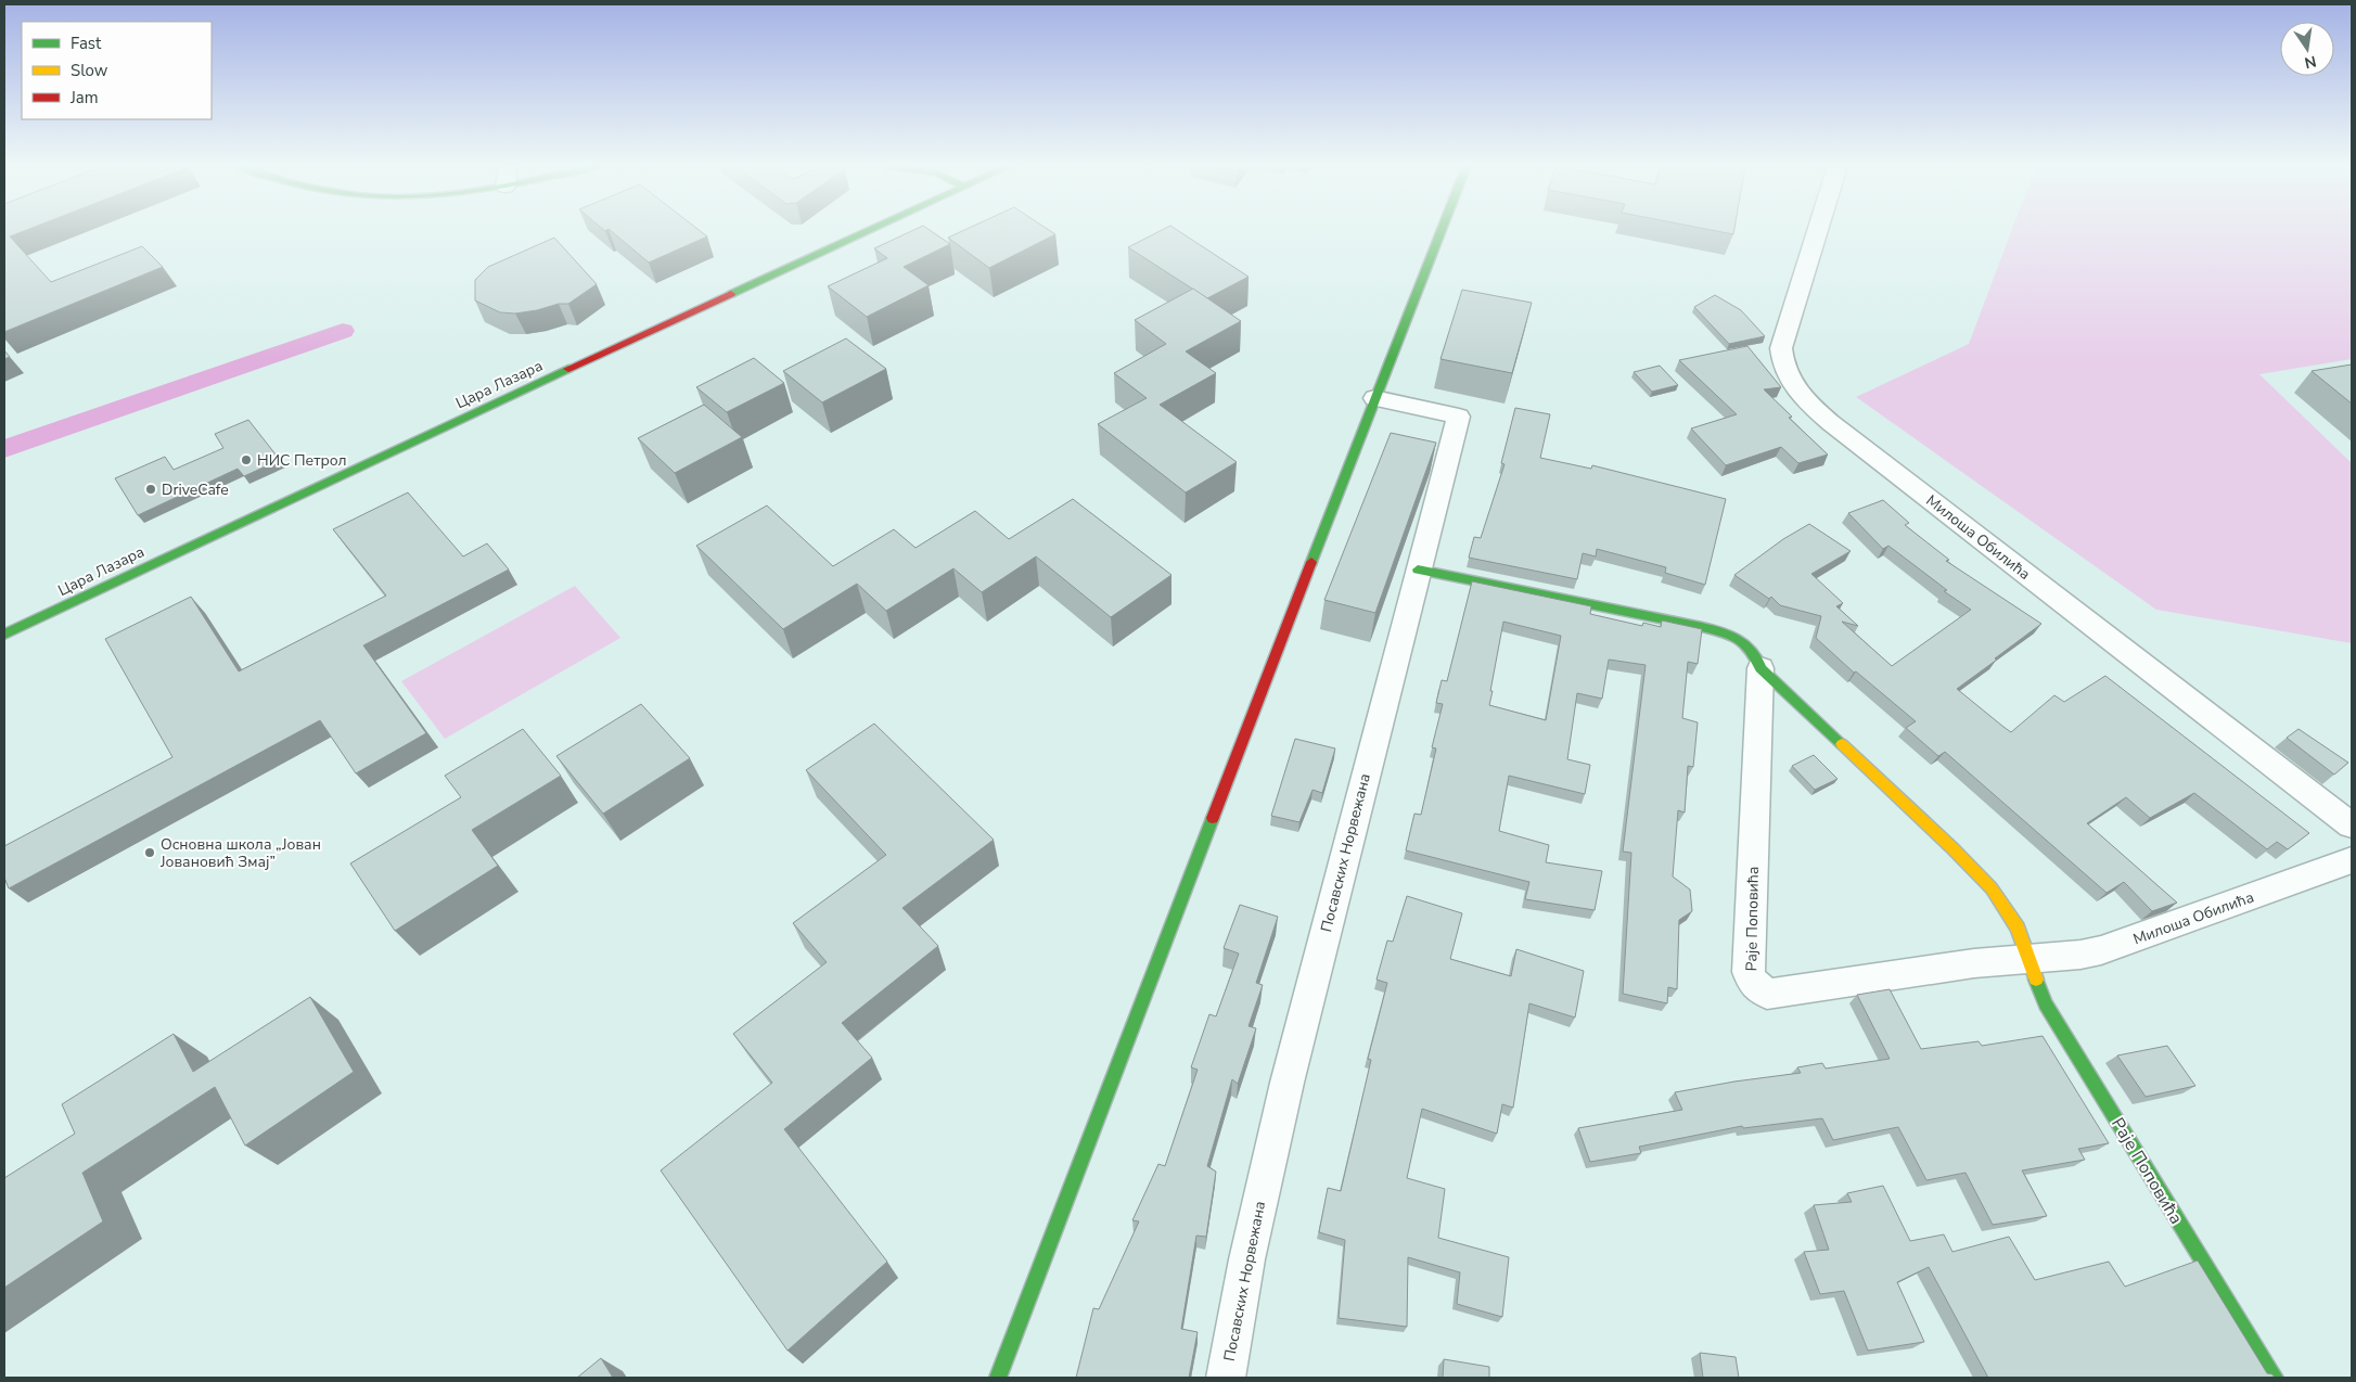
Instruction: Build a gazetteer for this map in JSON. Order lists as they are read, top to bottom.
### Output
{
  "streets": {
    "street": [
      "Цара Лазара",
      "Милоша Обилића",
      "Посавских Норвежана",
      "Раје Поповића"
    ]
  },
  "crossings": [
    ["Милоша Обилића", "Раје Поповића"],
    ["Посавских Норвежана", "Раје Поповића"]
  ],
  "places": ["НИС Петрол", "DriveCafe", "Основна школа „Јован Јовановић Змај”"],
  "legend": ["Fast", "Slow", "Jam"],
  "north": "bottom"
}
